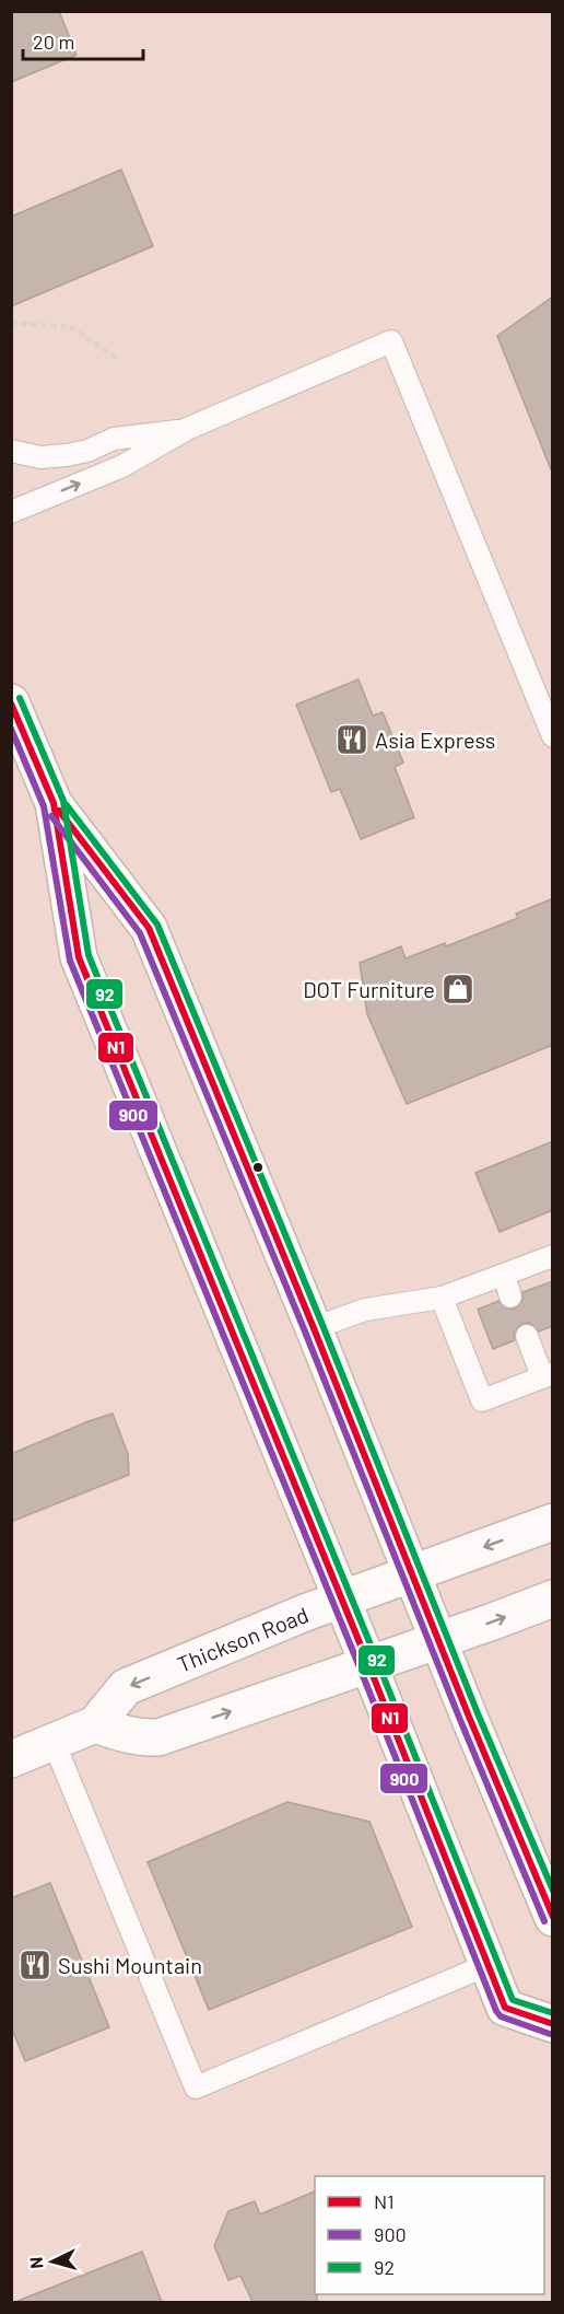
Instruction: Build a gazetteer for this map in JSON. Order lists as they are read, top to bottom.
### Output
{
  "streets": {
    "main road": ["Thickson Road"]
  },
  "places": {
    "restaurant": ["Asia Express", "Sushi Mountain"],
    "shop": ["DOT Furniture"]
  },
  "lines": ["transit line 92", "transit line N1", "transit line 900"],
  "legend": ["N1", "900", "92"],
  "scale_bar": "20 m",
  "north": "left"
}
